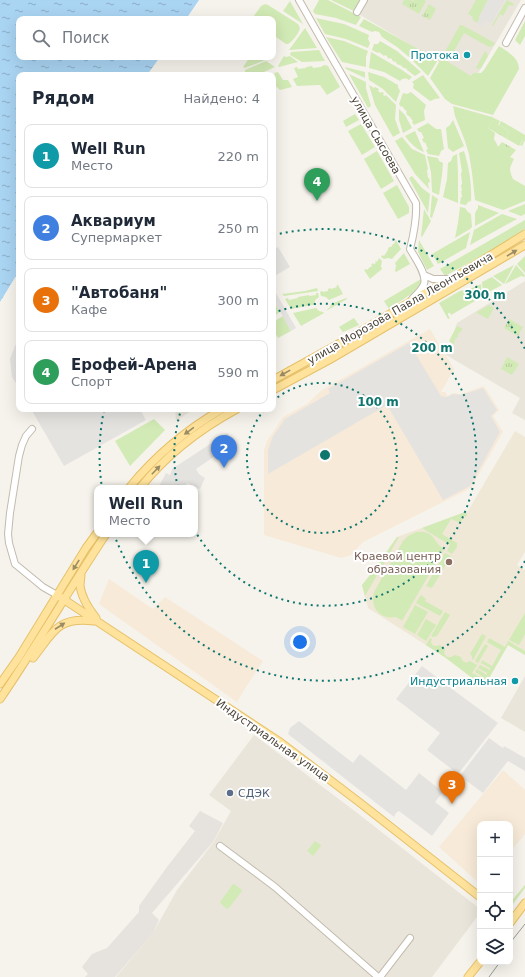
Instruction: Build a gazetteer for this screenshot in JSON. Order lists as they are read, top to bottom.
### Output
{
  "streets": {
    "main road": ["улица Морозова Павла Леонтьевича", "Индустриальная улица"],
    "street": ["улица Сысоева"]
  },
  "places": [
    "Протока",
    "Краевой центр образования",
    "Индустриальная",
    "СДЭК"
  ],
  "page": {
    "search": "Поиск",
    "heading": ["Рядом", "Найдено: 4"],
    "list": [
      {
        "mark": "1",
        "name": "Well Run",
        "note": "Место",
        "value": "220 m"
      },
      {
        "mark": "2",
        "name": "Аквариум",
        "note": "Супермаркет",
        "value": "250 m"
      },
      {
        "mark": "3",
        "name": "\"Автобаня\"",
        "note": "Кафе",
        "value": "300 m"
      },
      {
        "mark": "4",
        "name": "Ерофей-Арена",
        "note": "Спорт",
        "value": "590 m"
      }
    ],
    "pins": [
      "4",
      "2",
      "1",
      "3"
    ],
    "popup": ["Well Run", "Место"],
    "map_buttons": ["+", "−"]
  },
  "rings": ["300 m", "200 m", "100 m"]
}
